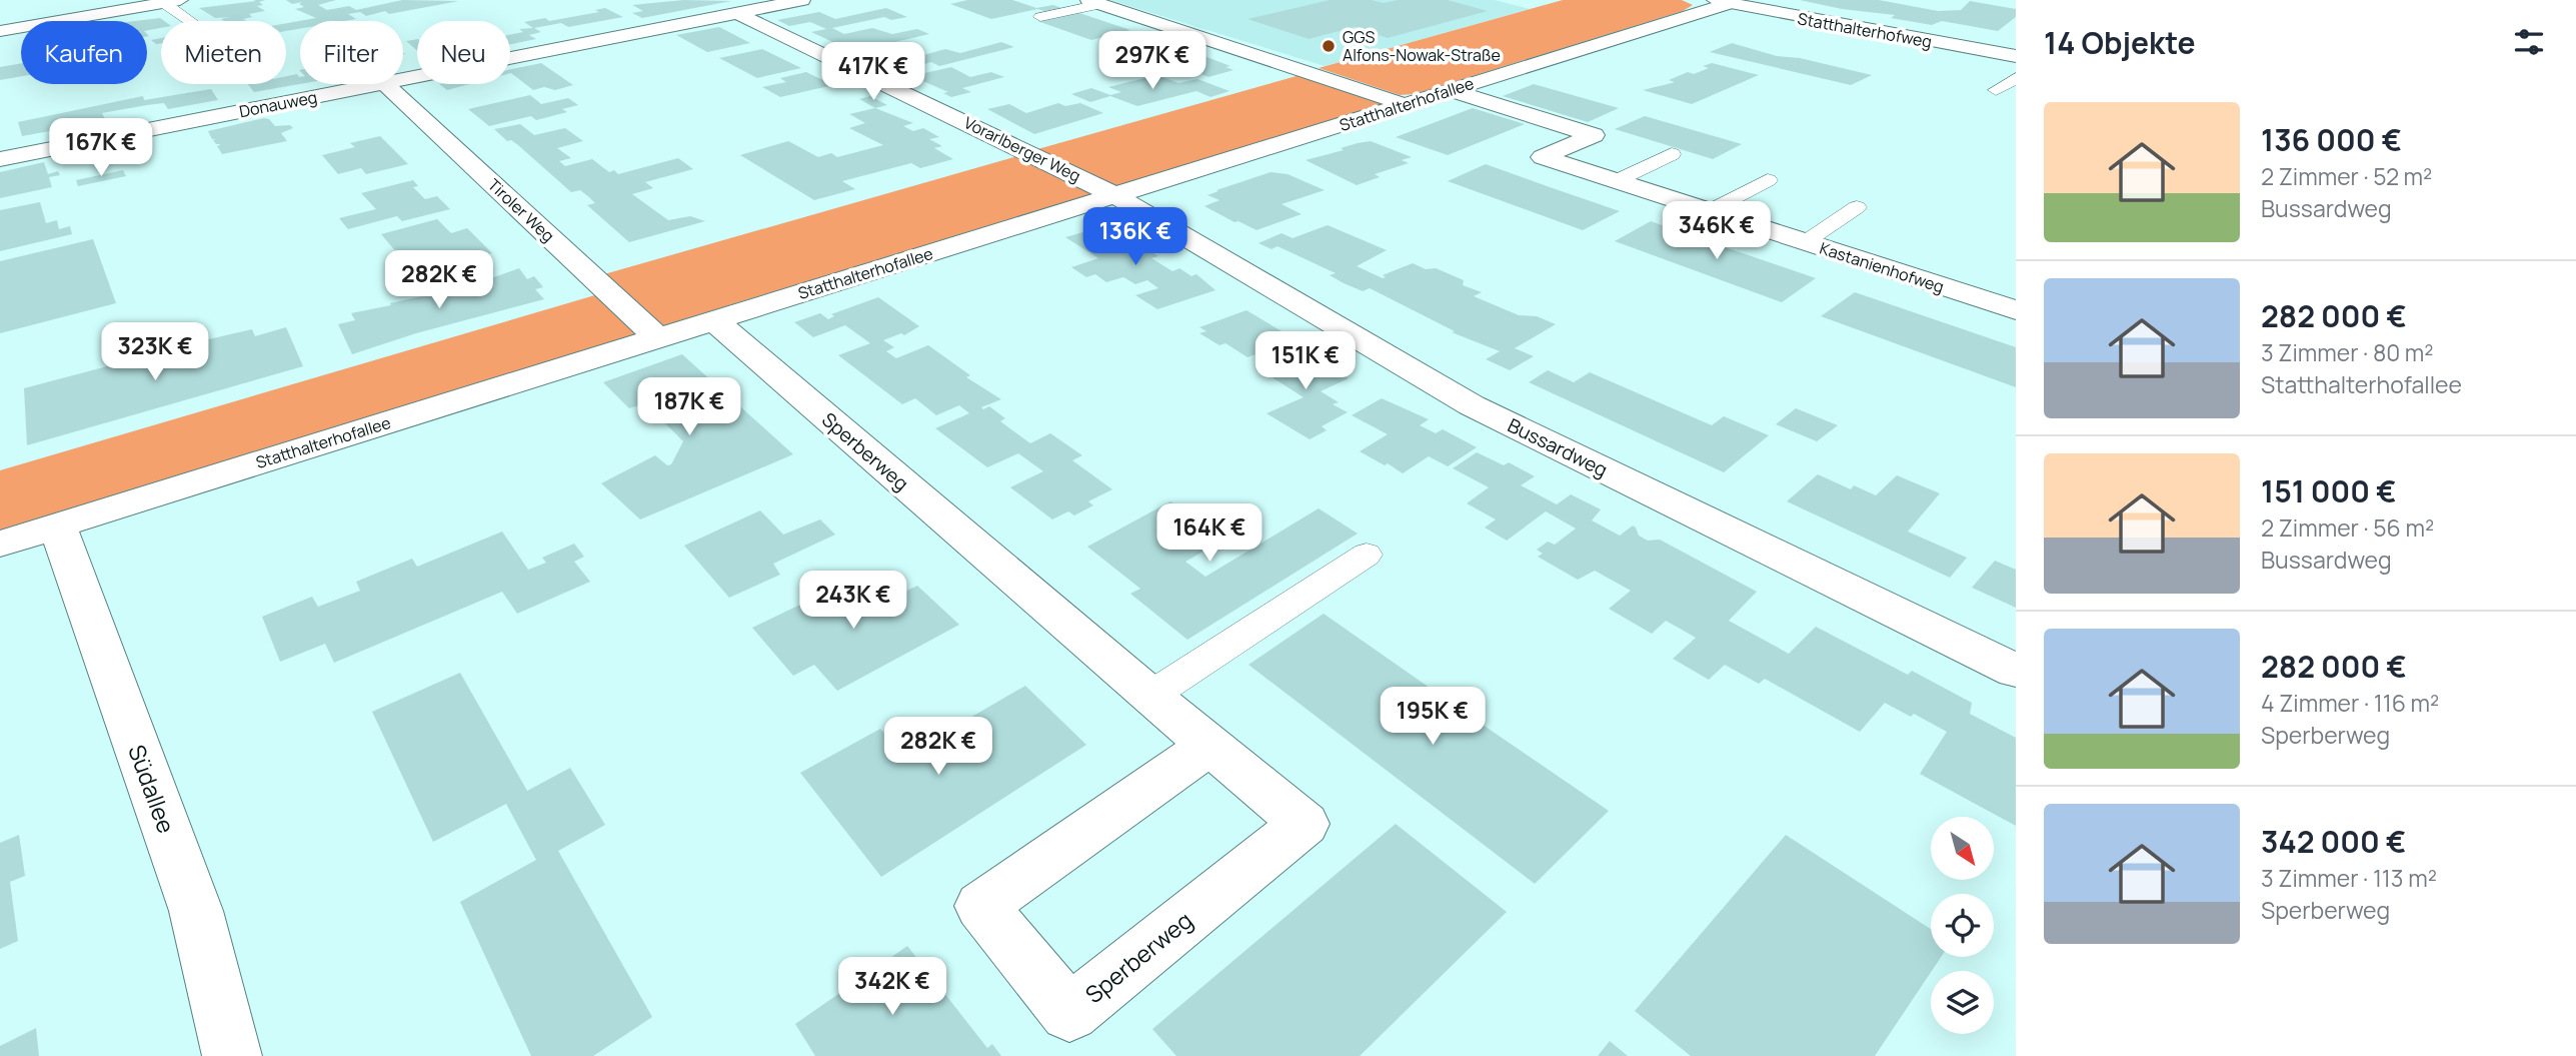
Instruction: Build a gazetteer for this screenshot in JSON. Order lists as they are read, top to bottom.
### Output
{
  "streets": {
    "street": [
      "Statthalterhofweg",
      "Donauweg",
      "Statthalterhofallee",
      "Vorarlberger Weg",
      "Tiroler Weg",
      "Kastanienhofweg",
      "Bussardweg",
      "Sperberweg",
      "Südallee"
    ]
  },
  "crossings": [
    ["Statthalterhofweg", "Statthalterhofallee"],
    ["Donauweg", "Vorarlberger Weg"],
    ["Statthalterhofallee", "Vorarlberger Weg"],
    ["Statthalterhofallee", "Tiroler Weg"],
    ["Statthalterhofallee", "Kastanienhofweg"],
    ["Statthalterhofallee", "Bussardweg"],
    ["Statthalterhofallee", "Sperberweg"],
    ["Statthalterhofallee", "Südallee"],
    ["Vorarlberger Weg", "Bussardweg"]
  ],
  "places": ["GGS Alfons-Nowak-Straße"],
  "north": "bottom right",
  "page": {
    "heading": "14 Objekte",
    "chip": [
      "Kaufen",
      "Mieten",
      "Filter",
      "Neu"
    ],
    "price": [
      "297K €",
      "417K €",
      "167K €",
      "346K €",
      "136K €",
      "282K €",
      "323K €",
      "151K €",
      "187K €",
      "164K €",
      "243K €",
      "195K €",
      "282K €",
      "342K €"
    ],
    "list": [
      {
        "name": "136 000 €",
        "note": "2 Zimmer · 52 m² · Bussardweg"
      },
      {
        "name": "282 000 €",
        "note": "3 Zimmer · 80 m² · Statthalterhofallee"
      },
      {
        "name": "151 000 €",
        "note": "2 Zimmer · 56 m² · Bussardweg"
      },
      {
        "name": "282 000 €",
        "note": "4 Zimmer · 116 m² · Sperberweg"
      },
      {
        "name": "342 000 €",
        "note": "3 Zimmer · 113 m² · Sperberweg"
      }
    ]
  }
}
